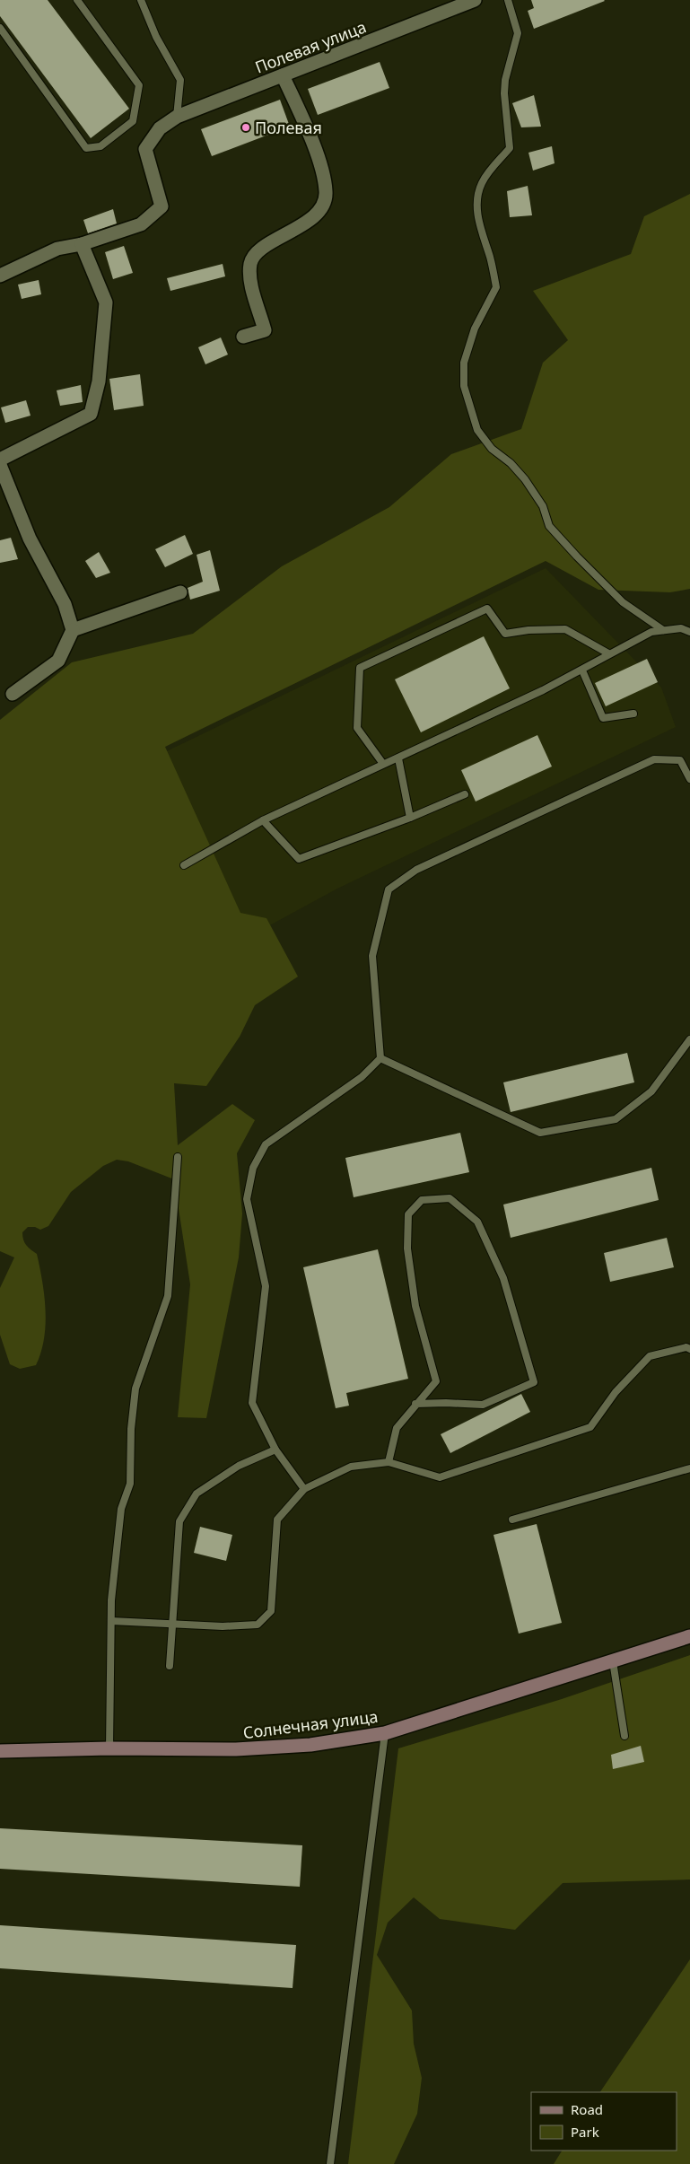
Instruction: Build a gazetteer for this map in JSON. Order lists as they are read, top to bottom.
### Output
{
  "streets": {
    "street": ["Полевая улица", "Солнечная улица"]
  },
  "places": ["Полевая"],
  "legend": ["Road", "Park"]
}
